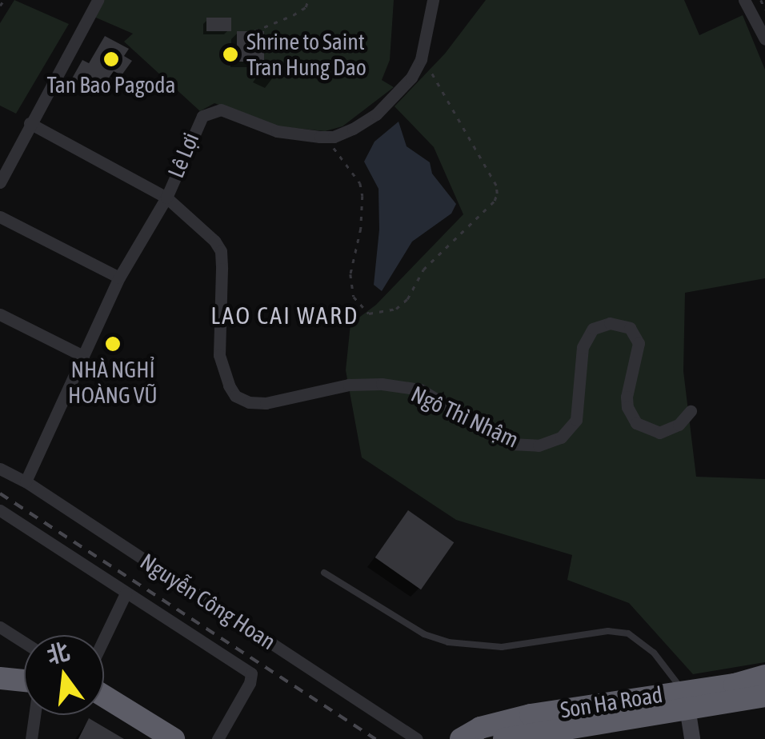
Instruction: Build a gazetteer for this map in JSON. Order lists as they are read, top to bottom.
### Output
{
  "streets": {
    "highway": ["Son Ha Road"],
    "street": ["Lê Lợi", "Ngô Thì Nhậm", "Nguyễn Công Hoan"]
  },
  "crossings": [
    ["Lê Lợi", "Ngô Thì Nhậm"],
    ["Lê Lợi", "Nguyễn Công Hoan"]
  ],
  "districts": ["LAO CAI WARD"],
  "places": ["Shrine to Saint Tran Hung Dao", "Tan Bao Pagoda", "NHÀ NGHỈ HOÀNG VŨ"],
  "north": "top"
}
